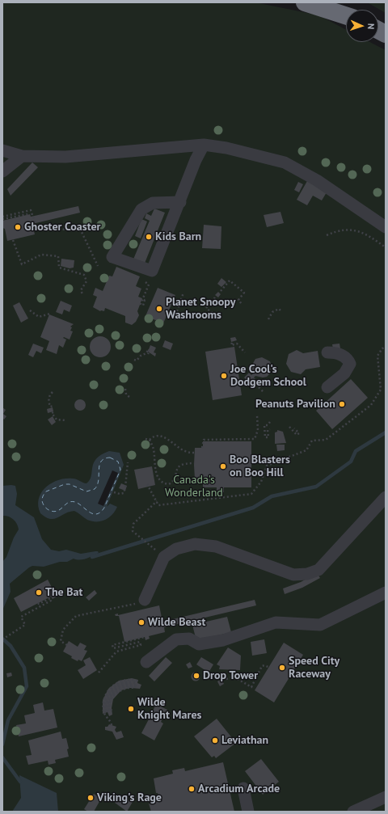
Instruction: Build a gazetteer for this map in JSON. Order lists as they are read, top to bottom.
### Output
{
  "parks": ["Canada's Wonderland"],
  "places": [
    "Ghoster Coaster",
    "Kids Barn",
    "Planet Snoopy Washrooms",
    "Joe Cool's Dodgem School",
    "Peanuts Pavilion",
    "Boo Blasters on Boo Hill",
    "The Bat",
    "Wilde Beast",
    "Speed City Raceway",
    "Drop Tower",
    "Wilde Knight Mares",
    "Leviathan",
    "Arcadium Arcade",
    "Viking's Rage"
  ],
  "north": "right"
}
